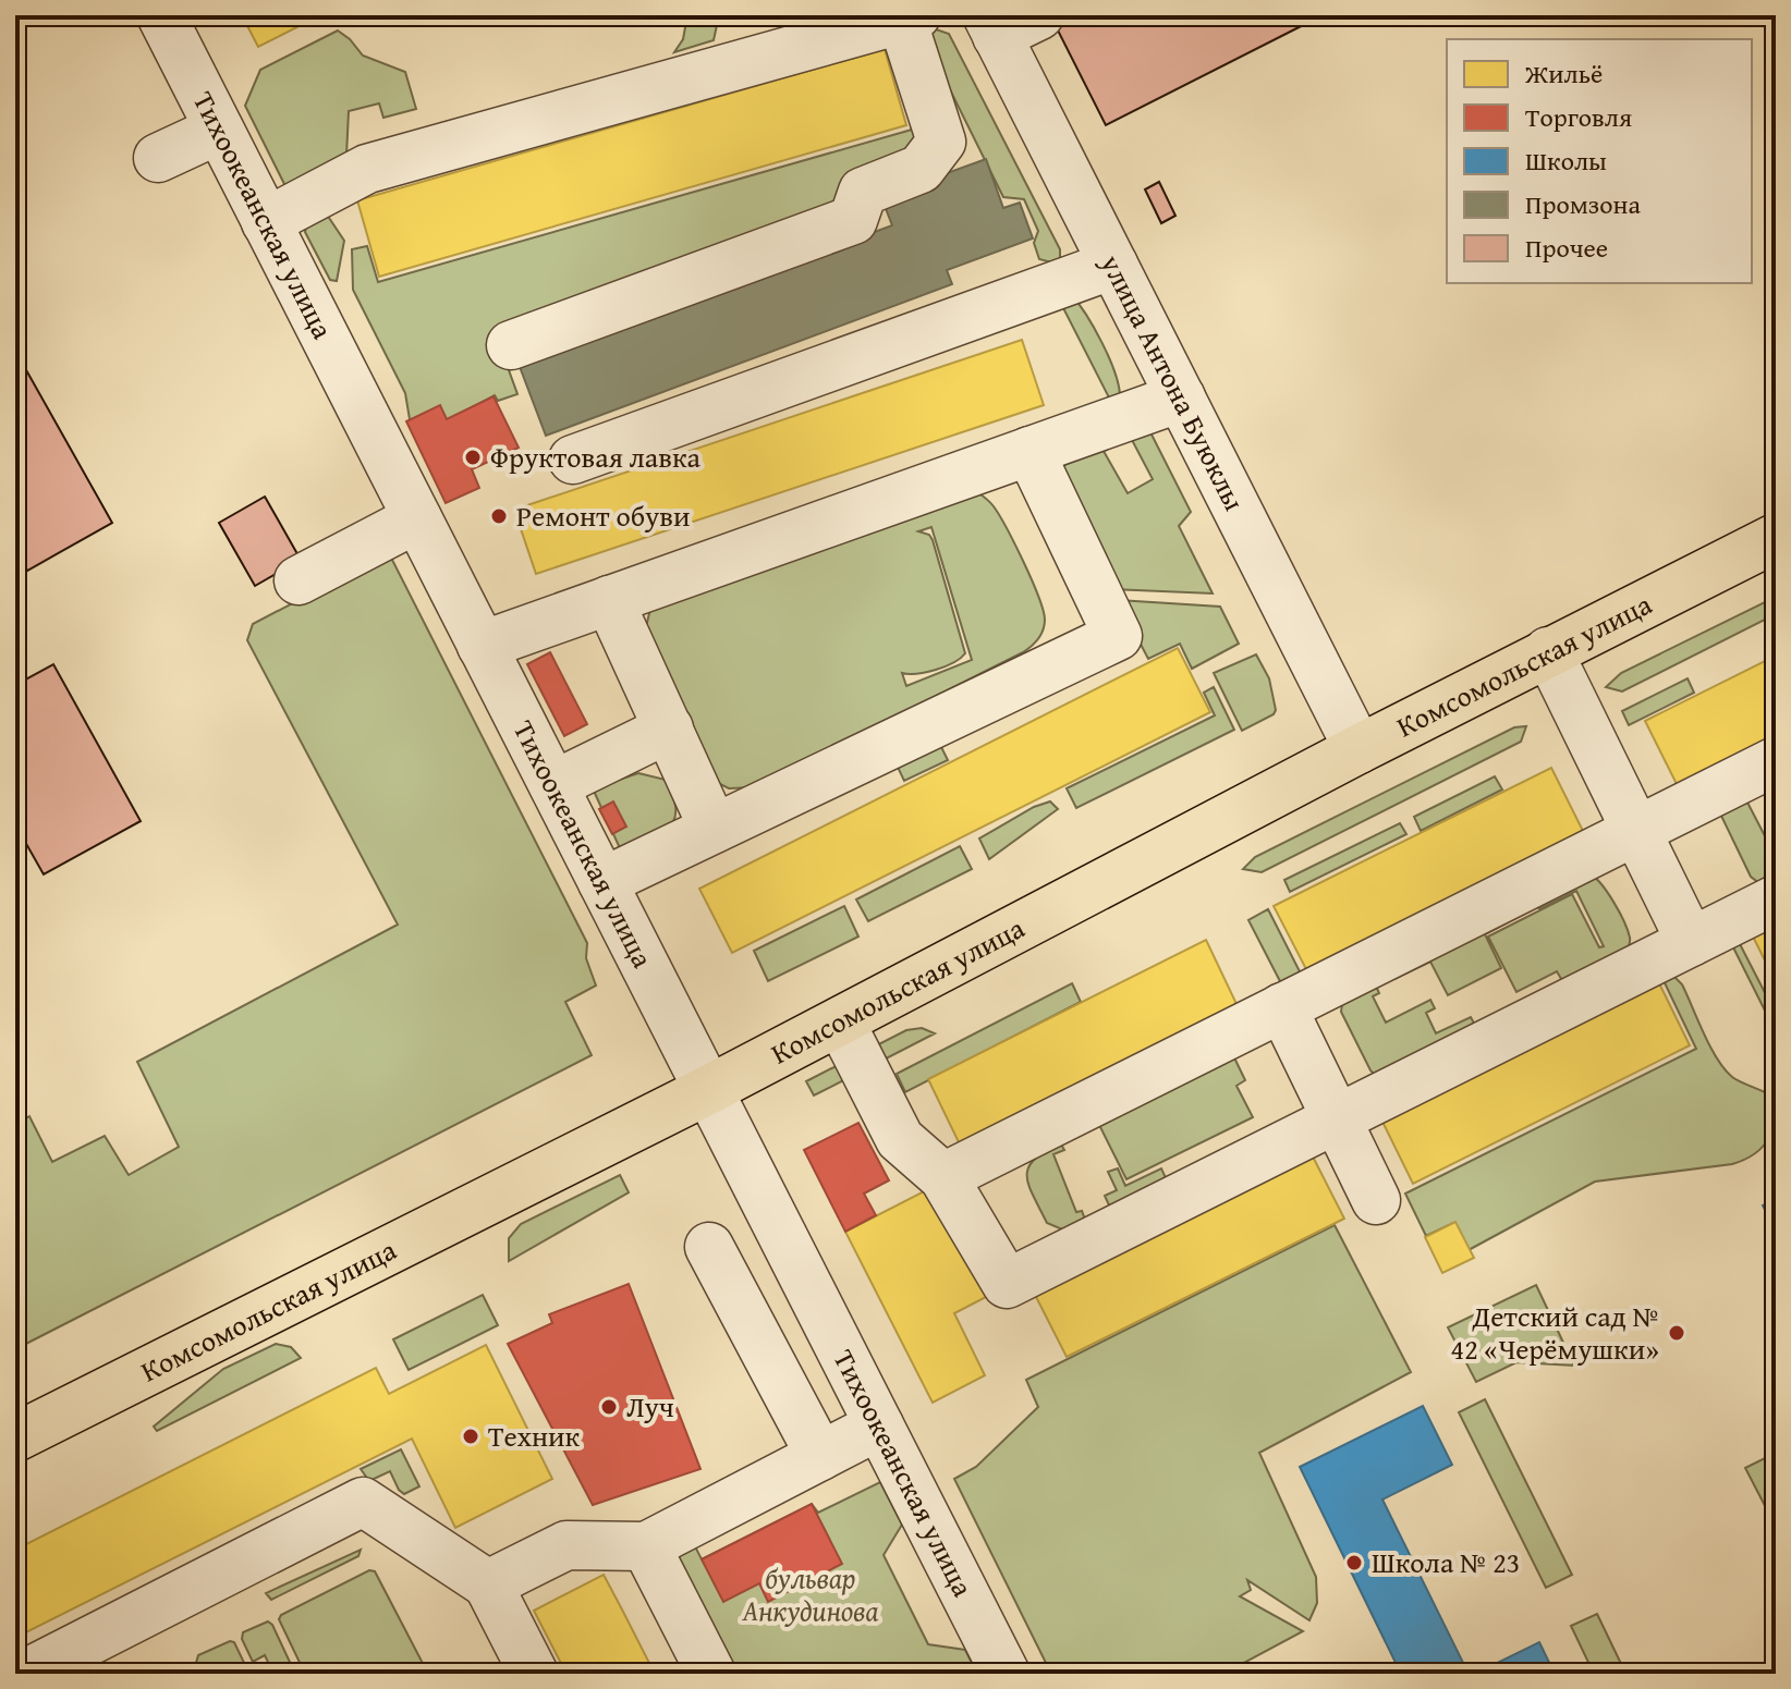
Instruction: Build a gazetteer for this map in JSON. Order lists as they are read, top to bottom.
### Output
{
  "streets": {
    "main road": ["Комсомольская улица"],
    "street": ["Тихоокеанская улица", "улица Антона Буюклы"]
  },
  "crossings": [
    ["Тихоокеанская улица", "Комсомольская улица"],
    ["улица Антона Буюклы", "Комсомольская улица"]
  ],
  "parks": ["бульвар Анкудинова"],
  "places": [
    "Фруктовая лавка",
    "Ремонт обуви",
    "Детский сад № 42 «Черёмушки»",
    "Луч",
    "Техник",
    "Школа № 23"
  ],
  "legend": [
    "Жильё",
    "Торговля",
    "Школы",
    "Промзона",
    "Прочее"
  ]
}
